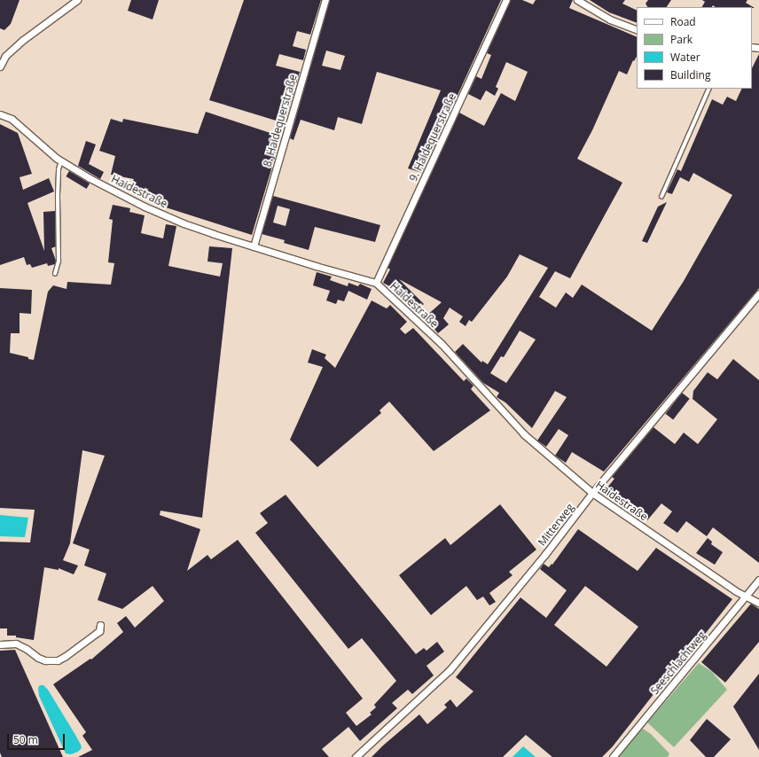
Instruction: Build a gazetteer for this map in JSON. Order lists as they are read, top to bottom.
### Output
{
  "streets": {
    "street": [
      "8. Haidequerstraße",
      "9. Haidequerstraße",
      "Haidestraße",
      "Mitterweg",
      "Seeschlachtweg"
    ]
  },
  "crossings": [
    ["8. Haidequerstraße", "Haidestraße"],
    ["9. Haidequerstraße", "Haidestraße"],
    ["Haidestraße", "Mitterweg"],
    ["Haidestraße", "Seeschlachtweg"]
  ],
  "legend": [
    "Road",
    "Park",
    "Water",
    "Building"
  ],
  "scale_bar": "50 m"
}
